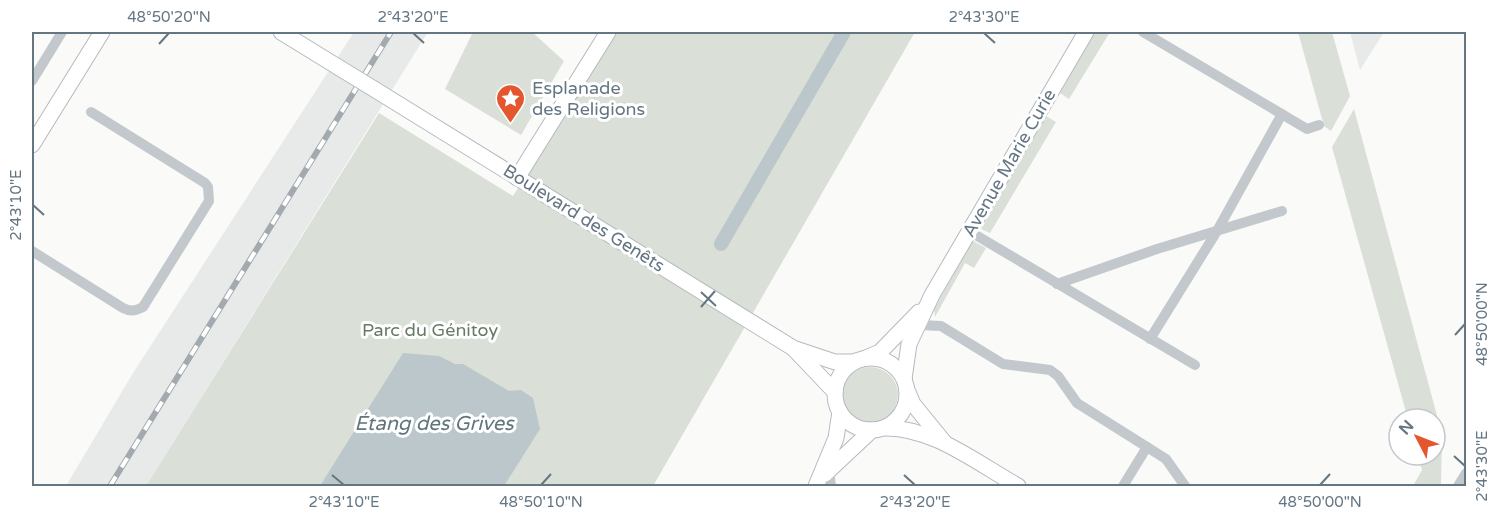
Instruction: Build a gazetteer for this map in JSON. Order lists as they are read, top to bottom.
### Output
{
  "streets": {
    "street": ["Avenue Marie Curie", "Boulevard des Genêts"]
  },
  "crossings": [
    ["Avenue Marie Curie", "Boulevard des Genêts"]
  ],
  "water": ["Étang des Grives"],
  "parks": ["Parc du Génitoy"],
  "places": {
    "place": ["Esplanade des Religions"]
  },
  "north": "top left",
  "coordinates": [
    "48°50'20\"N",
    "2°43'20\"E",
    "2°43'30\"E",
    "2°43'10\"E",
    "48°50'00\"N",
    "48°50'10\"N"
  ]
}
